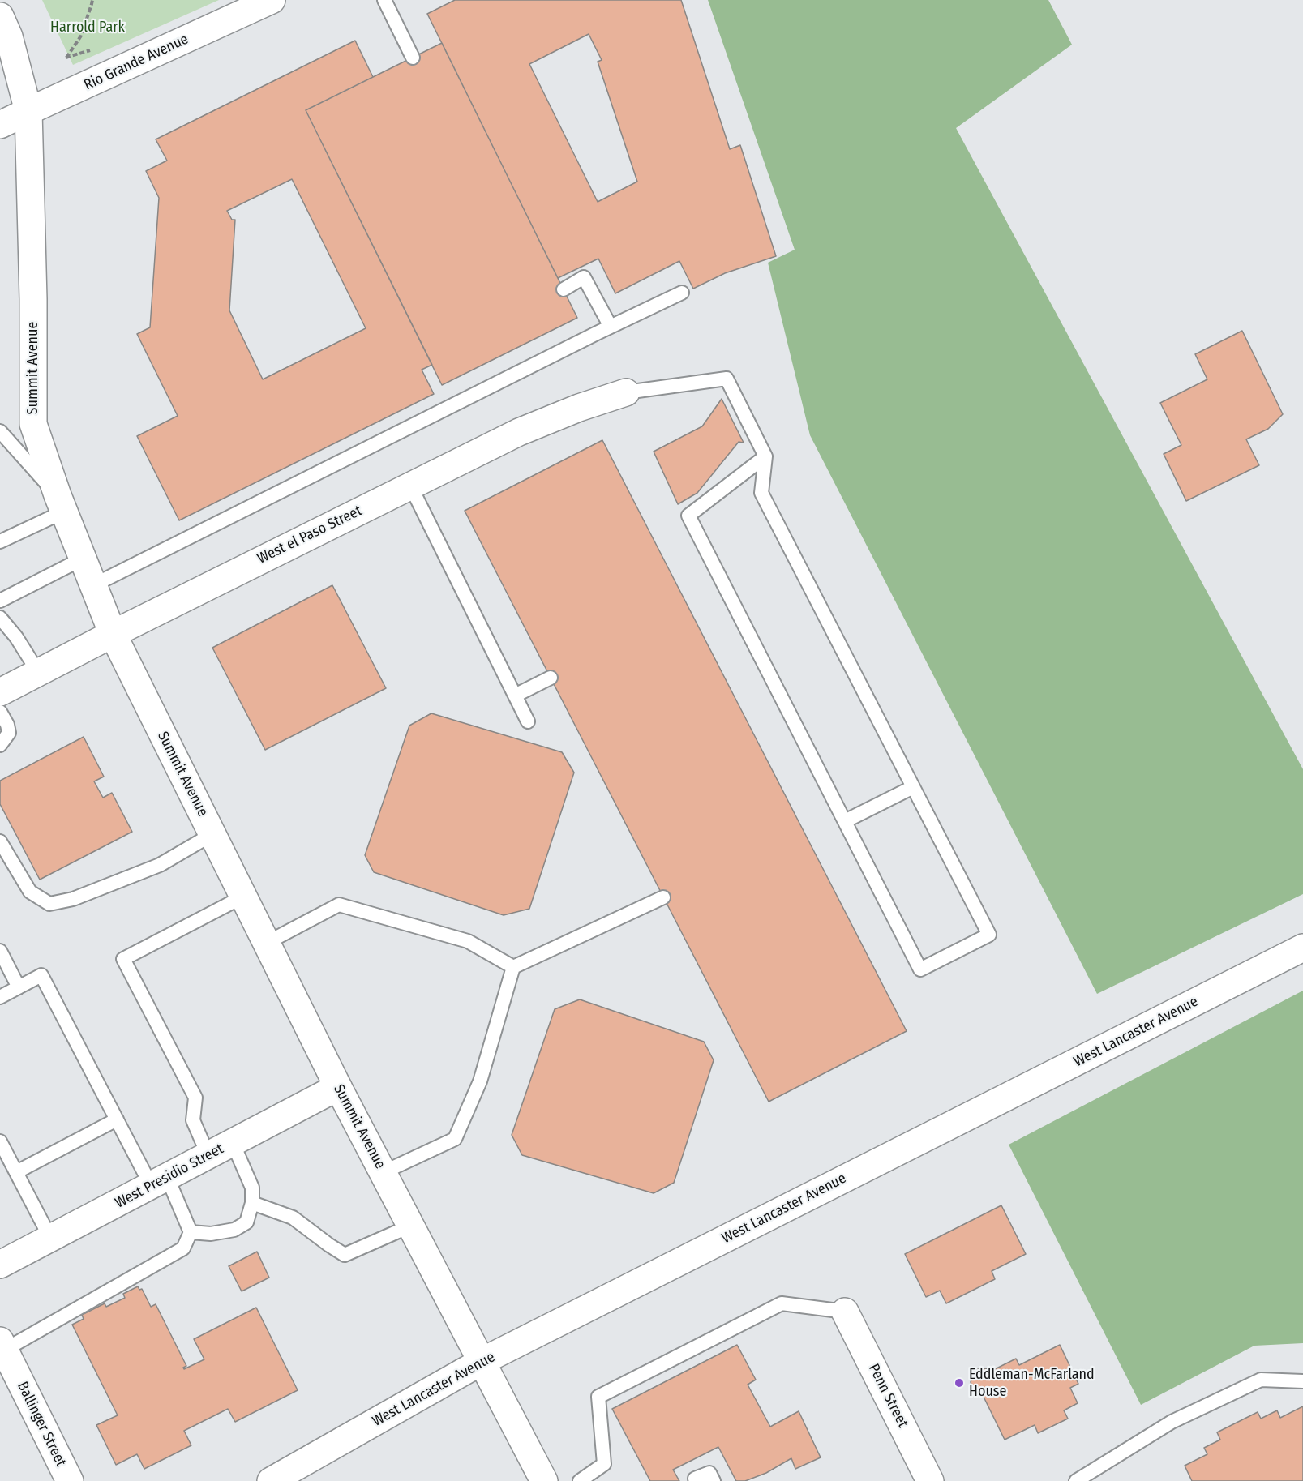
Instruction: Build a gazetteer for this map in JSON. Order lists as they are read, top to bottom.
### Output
{
  "streets": {
    "main road": [
      "Rio Grande Avenue",
      "Summit Avenue",
      "West el Paso Street",
      "West Lancaster Avenue",
      "West Presidio Street",
      "Penn Street",
      "Ballinger Street"
    ]
  },
  "crossings": [
    ["Rio Grande Avenue", "Summit Avenue"],
    ["Summit Avenue", "West el Paso Street"],
    ["Summit Avenue", "West Lancaster Avenue"],
    ["Summit Avenue", "West Presidio Street"]
  ],
  "parks": ["Harrold Park"],
  "places": ["Eddleman-McFarland House"]
}
